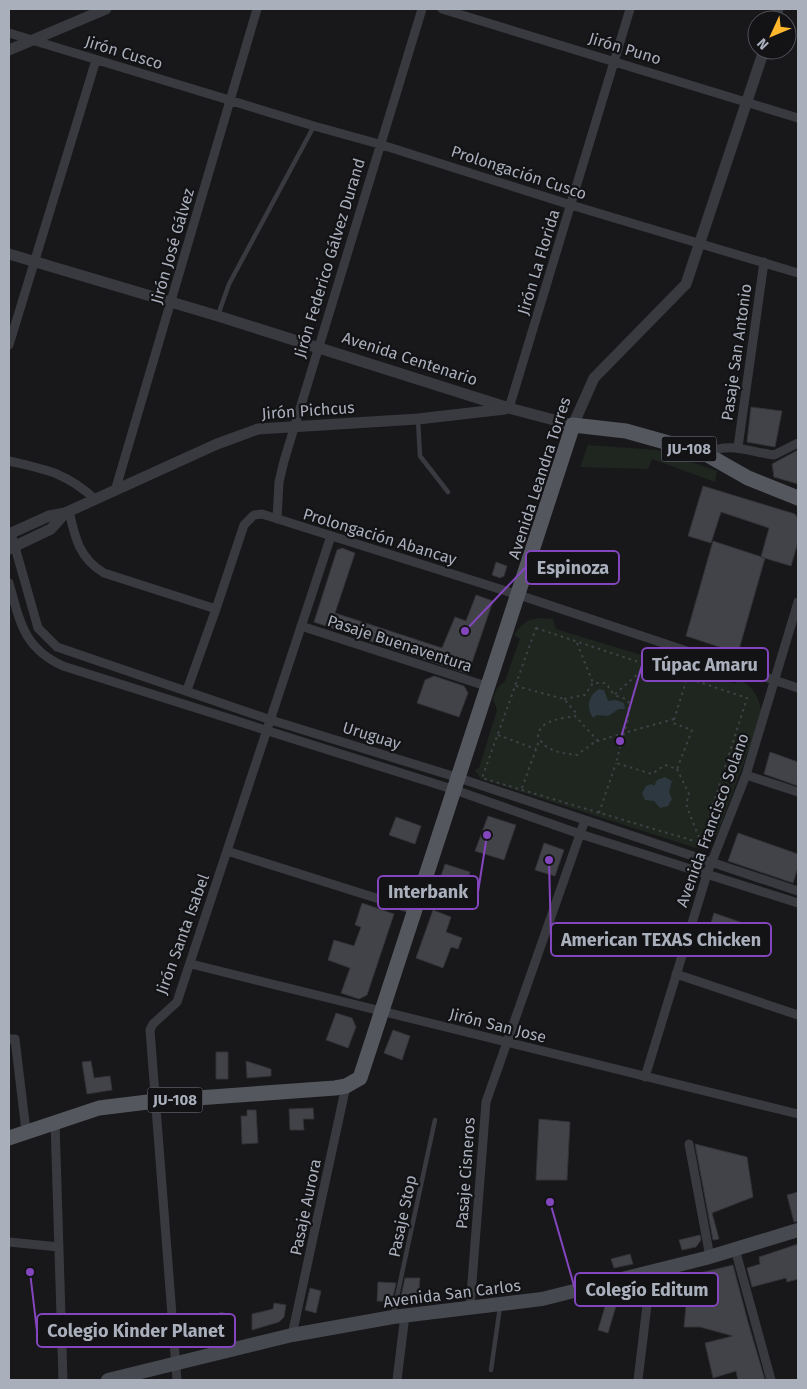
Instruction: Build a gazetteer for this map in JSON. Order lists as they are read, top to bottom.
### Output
{
  "streets": {
    "main road": [
      "Avenida Centenario",
      "JU-108",
      "Avenida Leandra Torres",
      "Avenida San Carlos"
    ],
    "street": [
      "Jirón Puno",
      "Jirón Cusco",
      "Prolongación Cusco",
      "Jirón José Gálvez",
      "Jirón Federico Gálvez Durand",
      "Jirón La Florida",
      "Pasaje San Antonio",
      "Jirón Pichcus",
      "Prolongación Abancay",
      "Pasaje Buenaventura",
      "Uruguay",
      "Avenida Francisco Solano",
      "Jirón Santa Isabel",
      "Jirón San Jose",
      "Pasaje Cisneros",
      "Pasaje Aurora"
    ],
    "lane": ["Pasaje Stop"]
  },
  "crossings": [
    ["Jirón Puno", "Jirón La Florida"],
    ["Jirón Puno", "Avenida Leandra Torres"],
    ["Jirón Cusco", "Prolongación Cusco"],
    ["Jirón Cusco", "Jirón José Gálvez"],
    ["Prolongación Cusco", "Jirón José Gálvez"],
    ["Prolongación Cusco", "Jirón Federico Gálvez Durand"],
    ["Prolongación Cusco", "Jirón La Florida"],
    ["Prolongación Cusco", "Pasaje San Antonio"],
    ["Prolongación Cusco", "Avenida Leandra Torres"],
    ["Jirón José Gálvez", "Avenida Centenario"],
    ["Jirón José Gálvez", "Jirón Pichcus"],
    ["Jirón Federico Gálvez Durand", "Avenida Centenario"],
    ["Jirón Federico Gálvez Durand", "Jirón Pichcus"],
    ["Jirón Federico Gálvez Durand", "Prolongación Abancay"],
    ["Jirón La Florida", "Avenida Centenario"],
    ["Jirón La Florida", "Jirón Pichcus"],
    ["Avenida Centenario", "Jirón Pichcus"],
    ["Avenida Centenario", "Avenida Leandra Torres"],
    ["JU-108", "Avenida Leandra Torres"],
    ["JU-108", "Jirón Santa Isabel"],
    ["JU-108", "Pasaje Aurora"],
    ["Avenida Leandra Torres", "Prolongación Abancay"],
    ["Avenida Leandra Torres", "Pasaje Buenaventura"],
    ["Avenida Leandra Torres", "Uruguay"],
    ["Avenida Leandra Torres", "Jirón San Jose"],
    ["Avenida Leandra Torres", "Pasaje Aurora"],
    ["Prolongación Abancay", "Avenida Francisco Solano"],
    ["Prolongación Abancay", "Jirón Santa Isabel"],
    ["Pasaje Buenaventura", "Jirón Santa Isabel"],
    ["Uruguay", "Avenida Francisco Solano"],
    ["Uruguay", "Jirón Santa Isabel"],
    ["Uruguay", "Pasaje Cisneros"],
    ["Avenida Francisco Solano", "Jirón San Jose"],
    ["Jirón Santa Isabel", "Jirón San Jose"],
    ["Jirón Santa Isabel", "Avenida San Carlos"],
    ["Jirón San Jose", "Pasaje Cisneros"],
    ["Pasaje Cisneros", "Avenida San Carlos"],
    ["Pasaje Aurora", "Avenida San Carlos"],
    ["Pasaje Stop", "Avenida San Carlos"]
  ],
  "places": [
    "Espinoza",
    "Túpac Amaru",
    "Interbank",
    "American TEXAS Chicken",
    "Colegío Editum",
    "Colegio Kinder Planet"
  ],
  "north": "bottom left"
}
